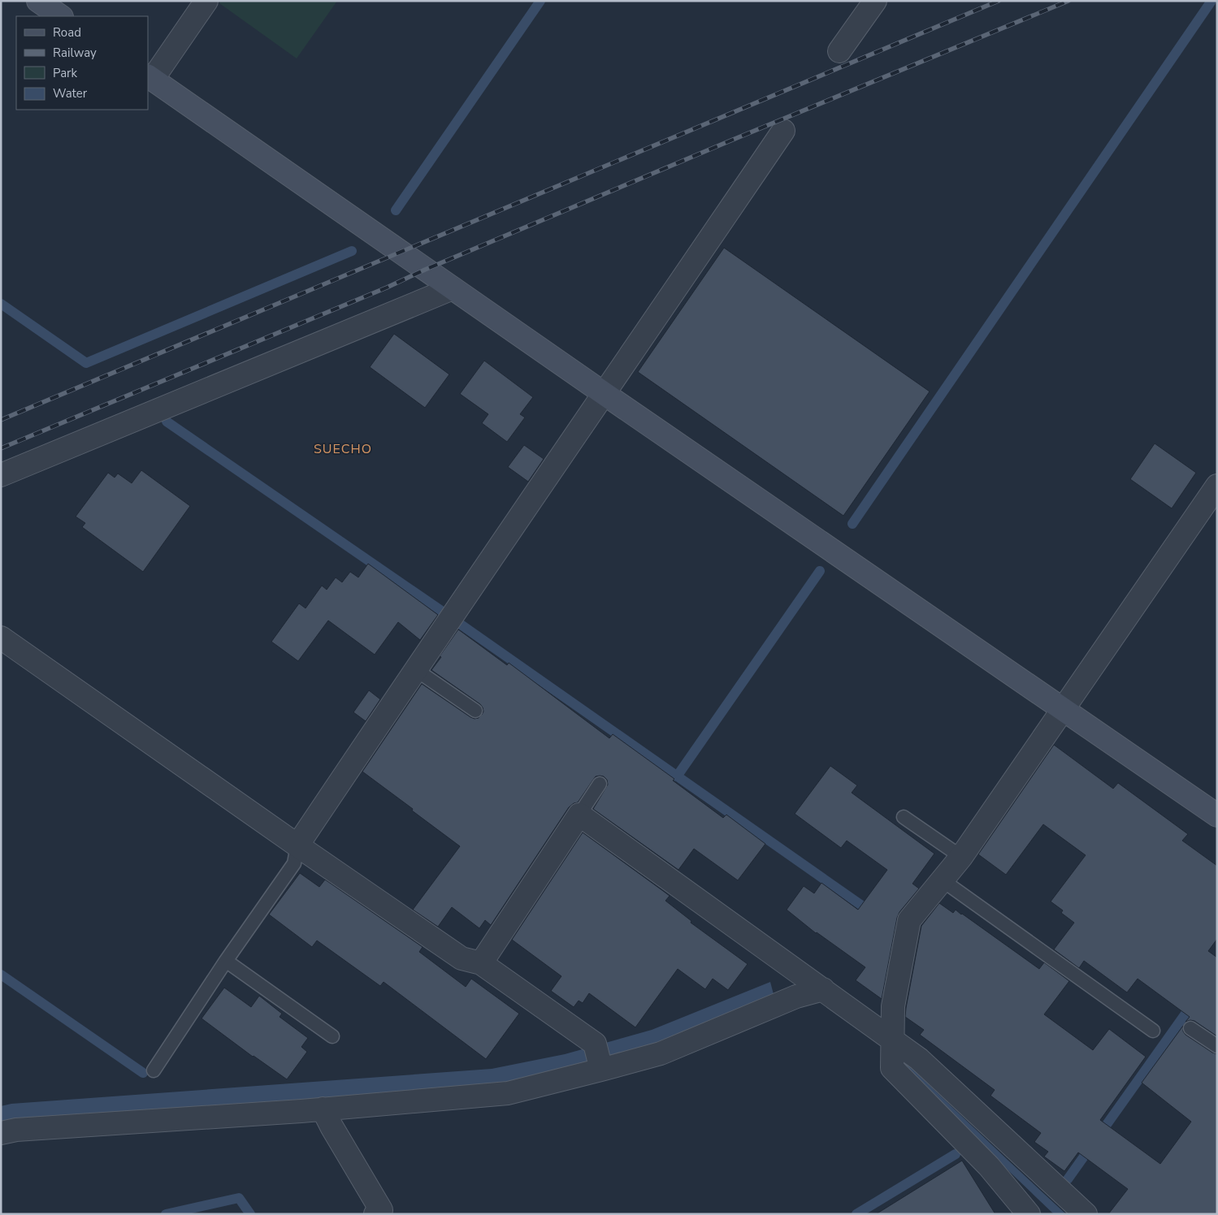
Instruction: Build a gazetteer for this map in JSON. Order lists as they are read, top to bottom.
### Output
{
  "districts": ["SUECHO"],
  "legend": [
    "Road",
    "Railway",
    "Park",
    "Water"
  ]
}
